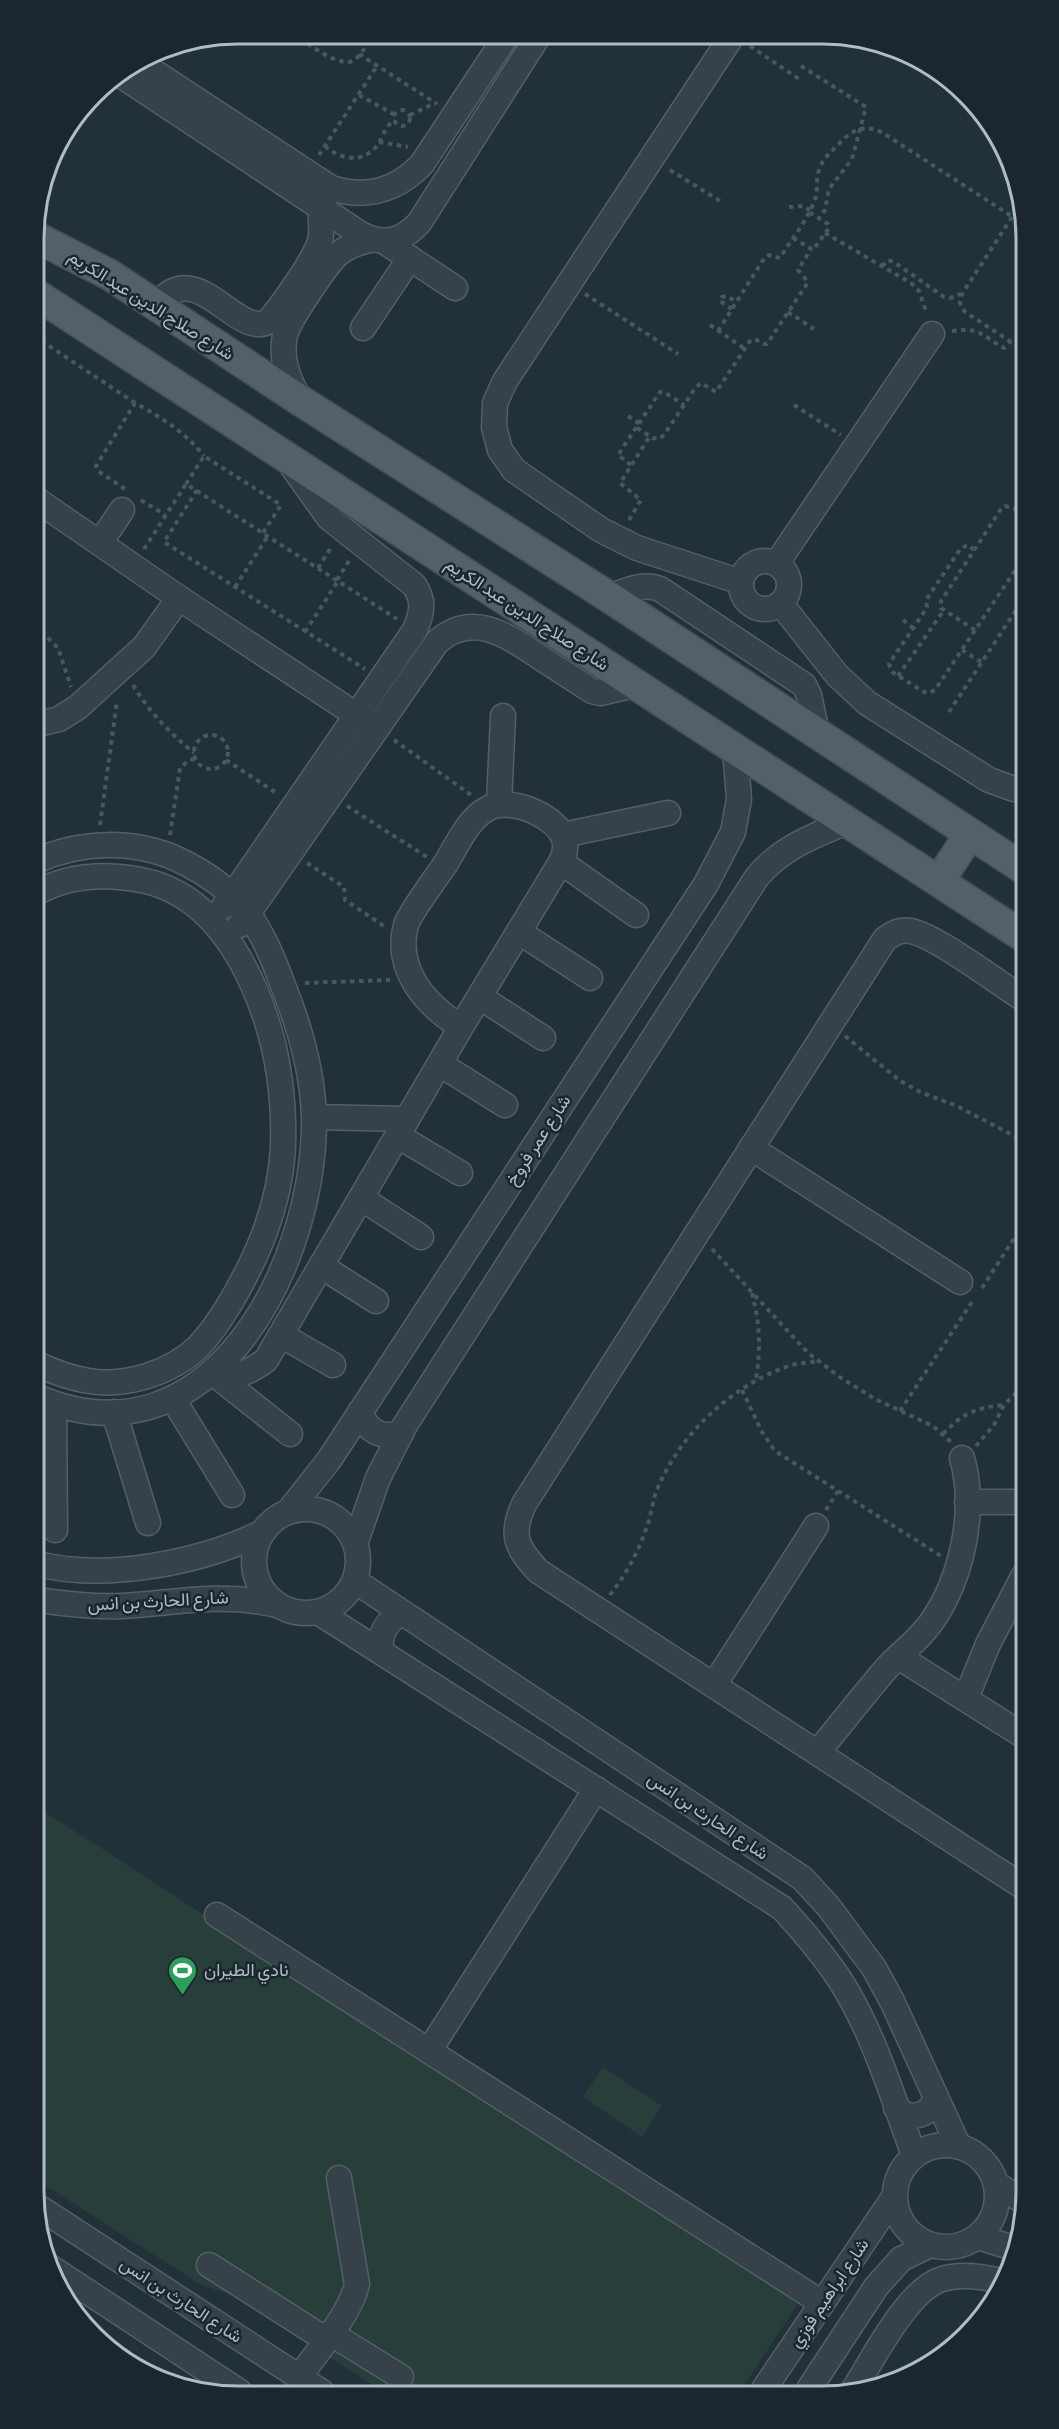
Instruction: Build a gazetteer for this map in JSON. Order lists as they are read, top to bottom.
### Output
{
  "streets": {
    "main road": ["شارع صلاح الدين عبد الكريم"],
    "street": ["شارع عمر فروخ", "شارع الحارث بن انس", "شارع ابراهيم فوزي"]
  },
  "crossings": [
    ["شارع صلاح الدين عبد الكريم", "شارع عمر فروخ"],
    ["شارع عمر فروخ", "شارع الحارث بن انس"],
    ["شارع الحارث بن انس", "شارع ابراهيم فوزي"]
  ],
  "places": {
    "sports": ["نادي الطيران"]
  }
}
